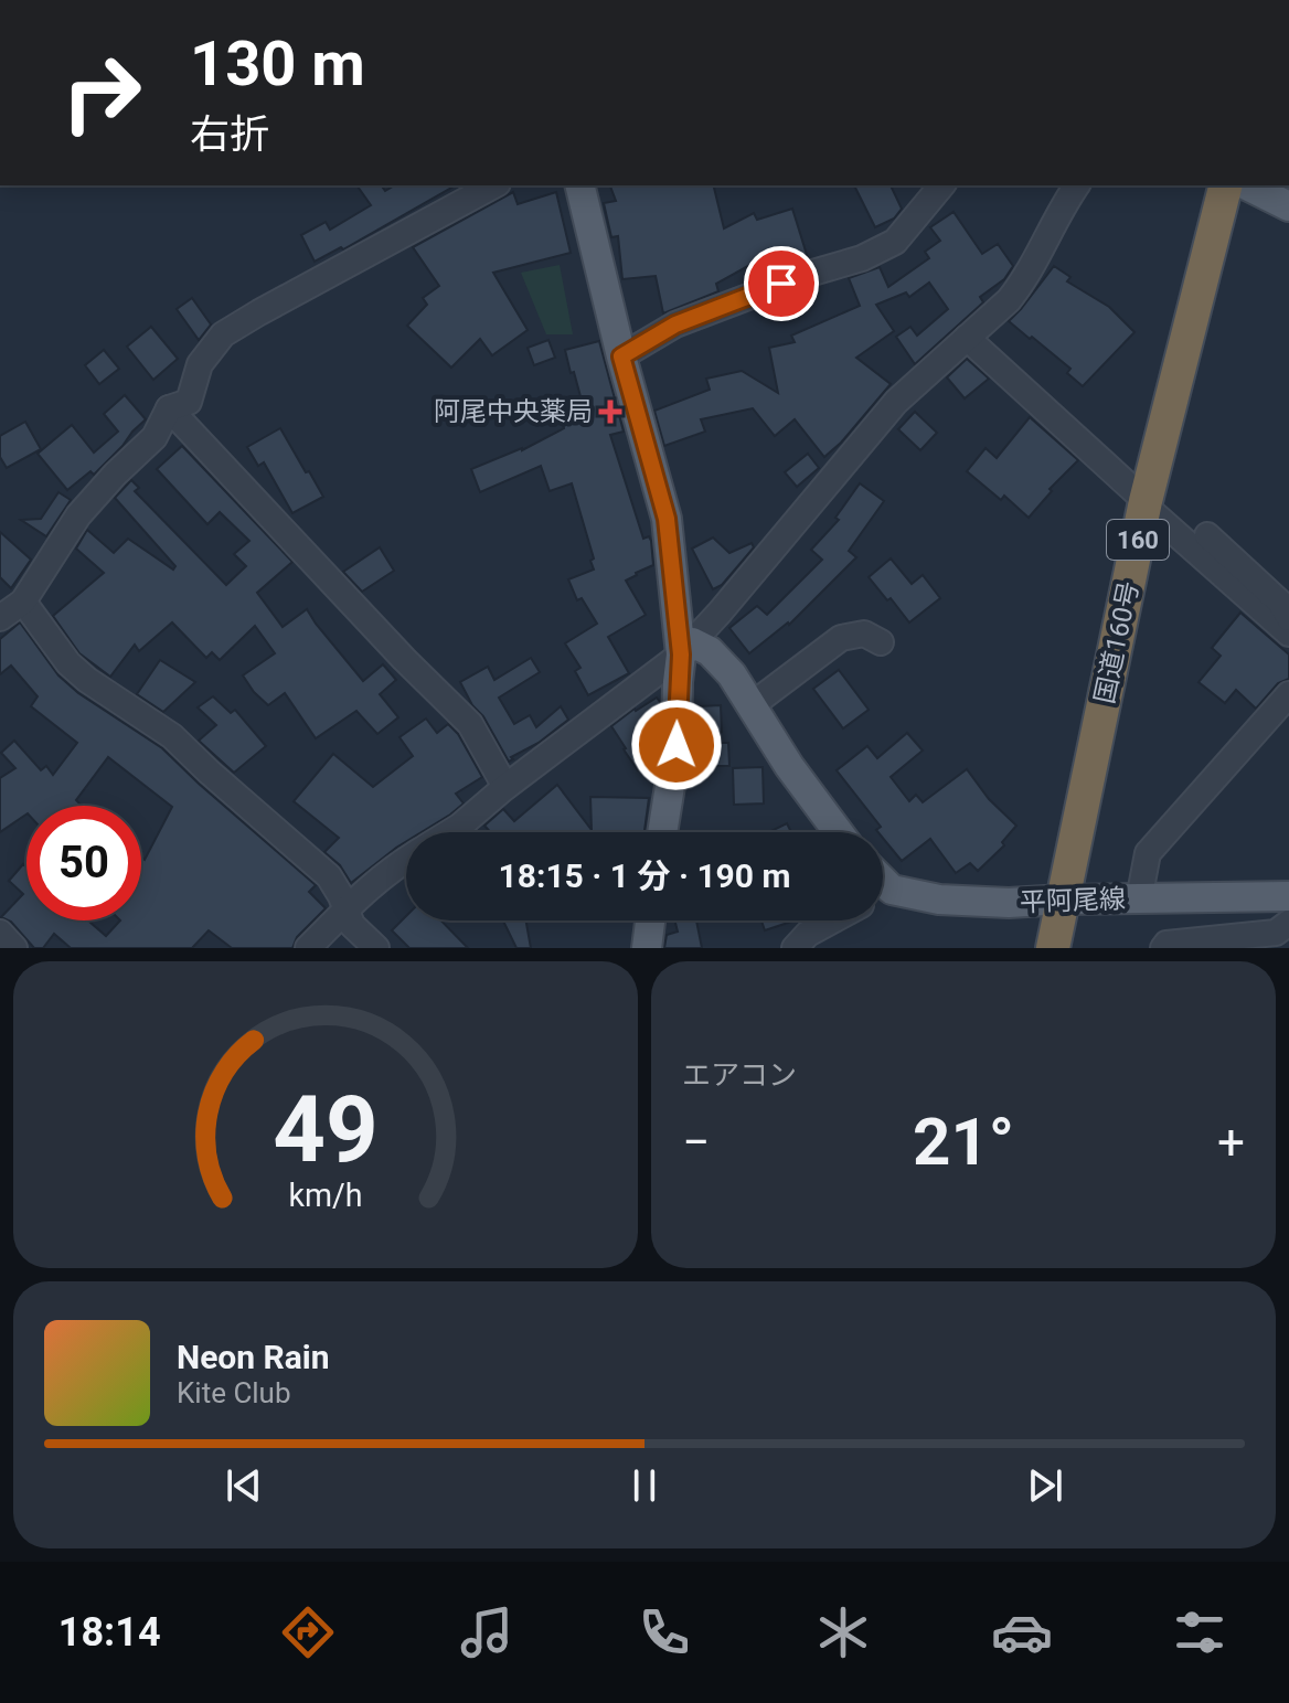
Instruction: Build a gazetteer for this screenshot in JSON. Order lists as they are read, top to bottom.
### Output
{
  "streets": {
    "highway": ["160", "国道160号"],
    "main road": ["平阿尾線"]
  },
  "crossings": [
    ["国道160号", "平阿尾線"]
  ],
  "places": {
    "health": ["阿尾中央薬局"]
  },
  "page": {
    "turn": ["130 m", "右折"],
    "limit": "50",
    "trip": "18:15 · 1 分 · 190 m",
    "tile": "エアコン",
    "heat": ["−", "21°", "+"],
    "song": ["Neon Rain", "Kite Club"],
    "tabs": "18:14",
    "gauge": ["49", "km/h"]
  }
}
